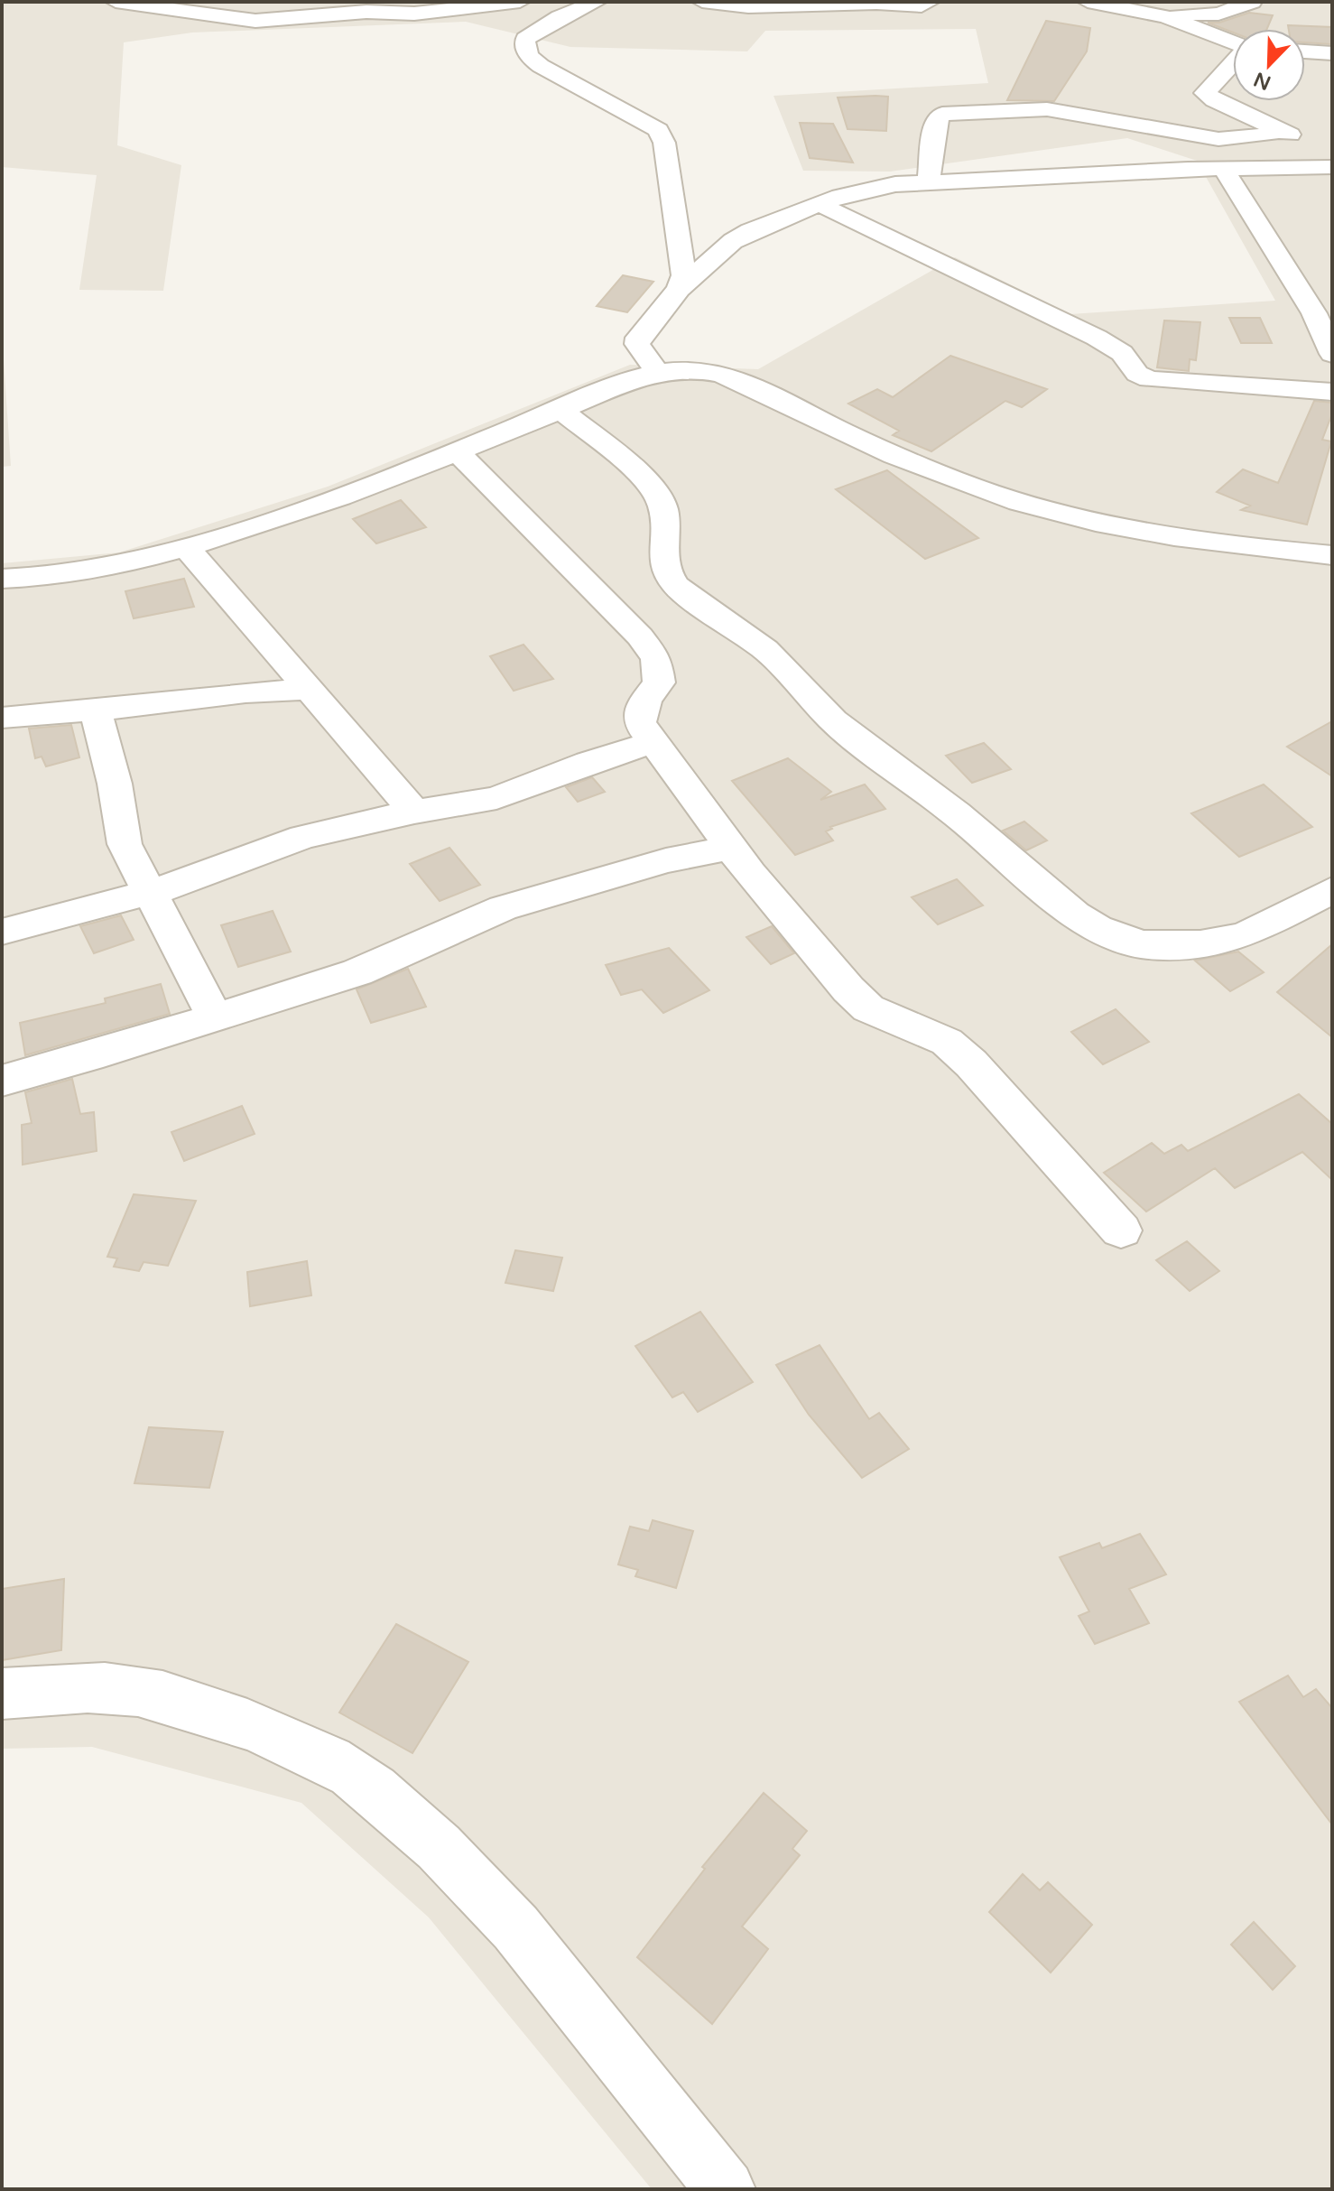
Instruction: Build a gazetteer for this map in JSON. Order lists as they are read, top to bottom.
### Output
{
  "north": "bottom left"
}
